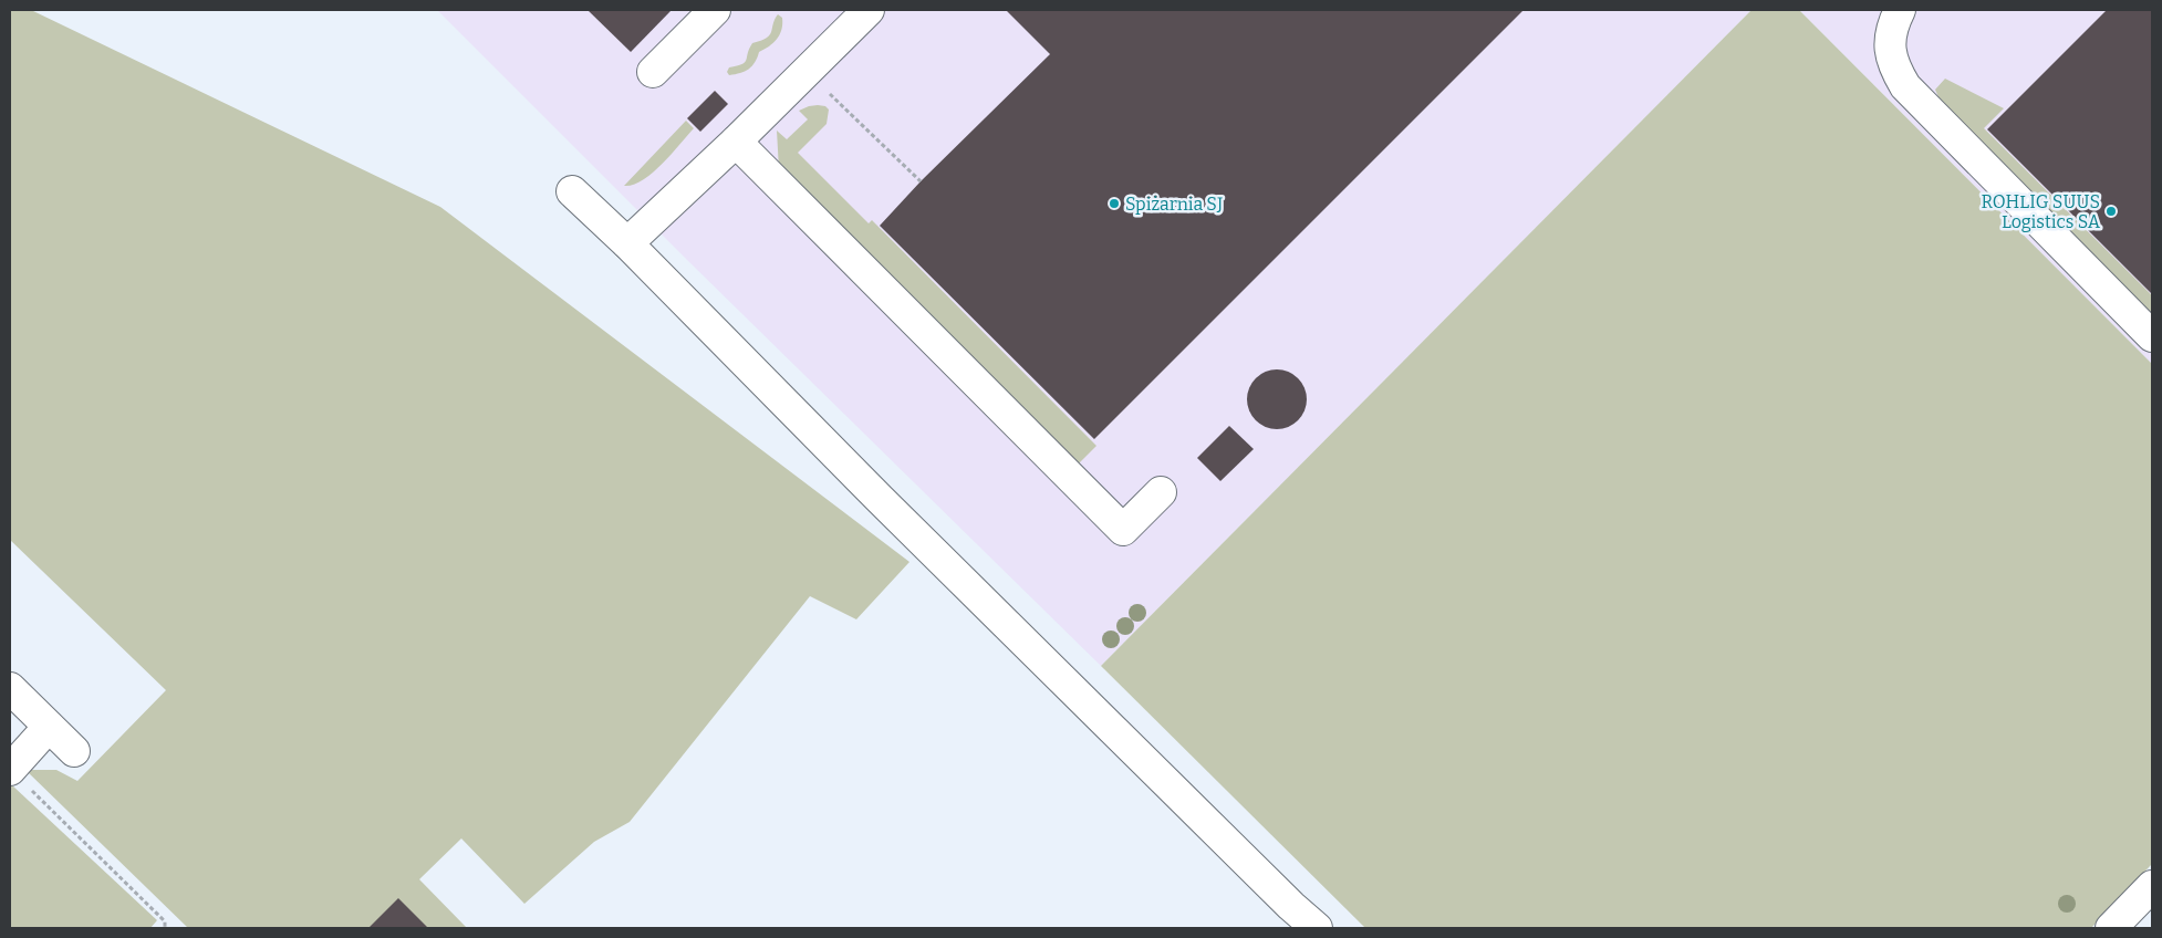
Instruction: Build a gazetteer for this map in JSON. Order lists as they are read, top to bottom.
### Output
{
  "places": ["Spiżarnia SJ", "ROHLIG SUUS Logistics SA"]
}
